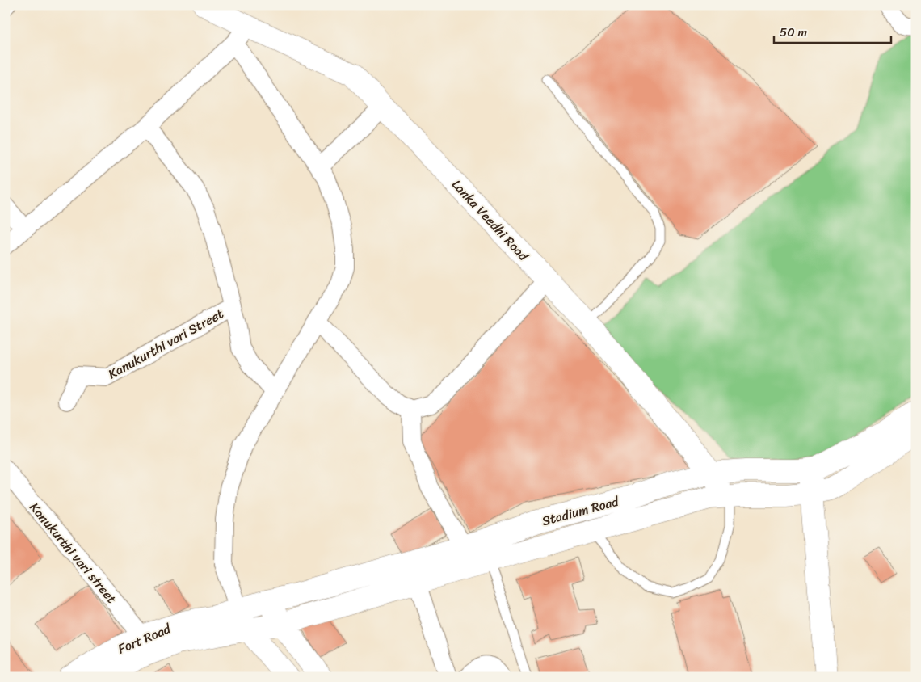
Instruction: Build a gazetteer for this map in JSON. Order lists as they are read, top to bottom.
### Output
{
  "streets": {
    "street": [
      "Lanka Veedhi Road",
      "Kanukurthi vari Street",
      "Stadium Road",
      "Kanukurthi vari street",
      "Fort Road"
    ]
  },
  "crossings": [
    ["Lanka Veedhi Road", "Stadium Road"],
    ["Stadium Road", "Fort Road"],
    ["Kanukurthi vari street", "Fort Road"]
  ],
  "scale_bar": "50 m"
}
